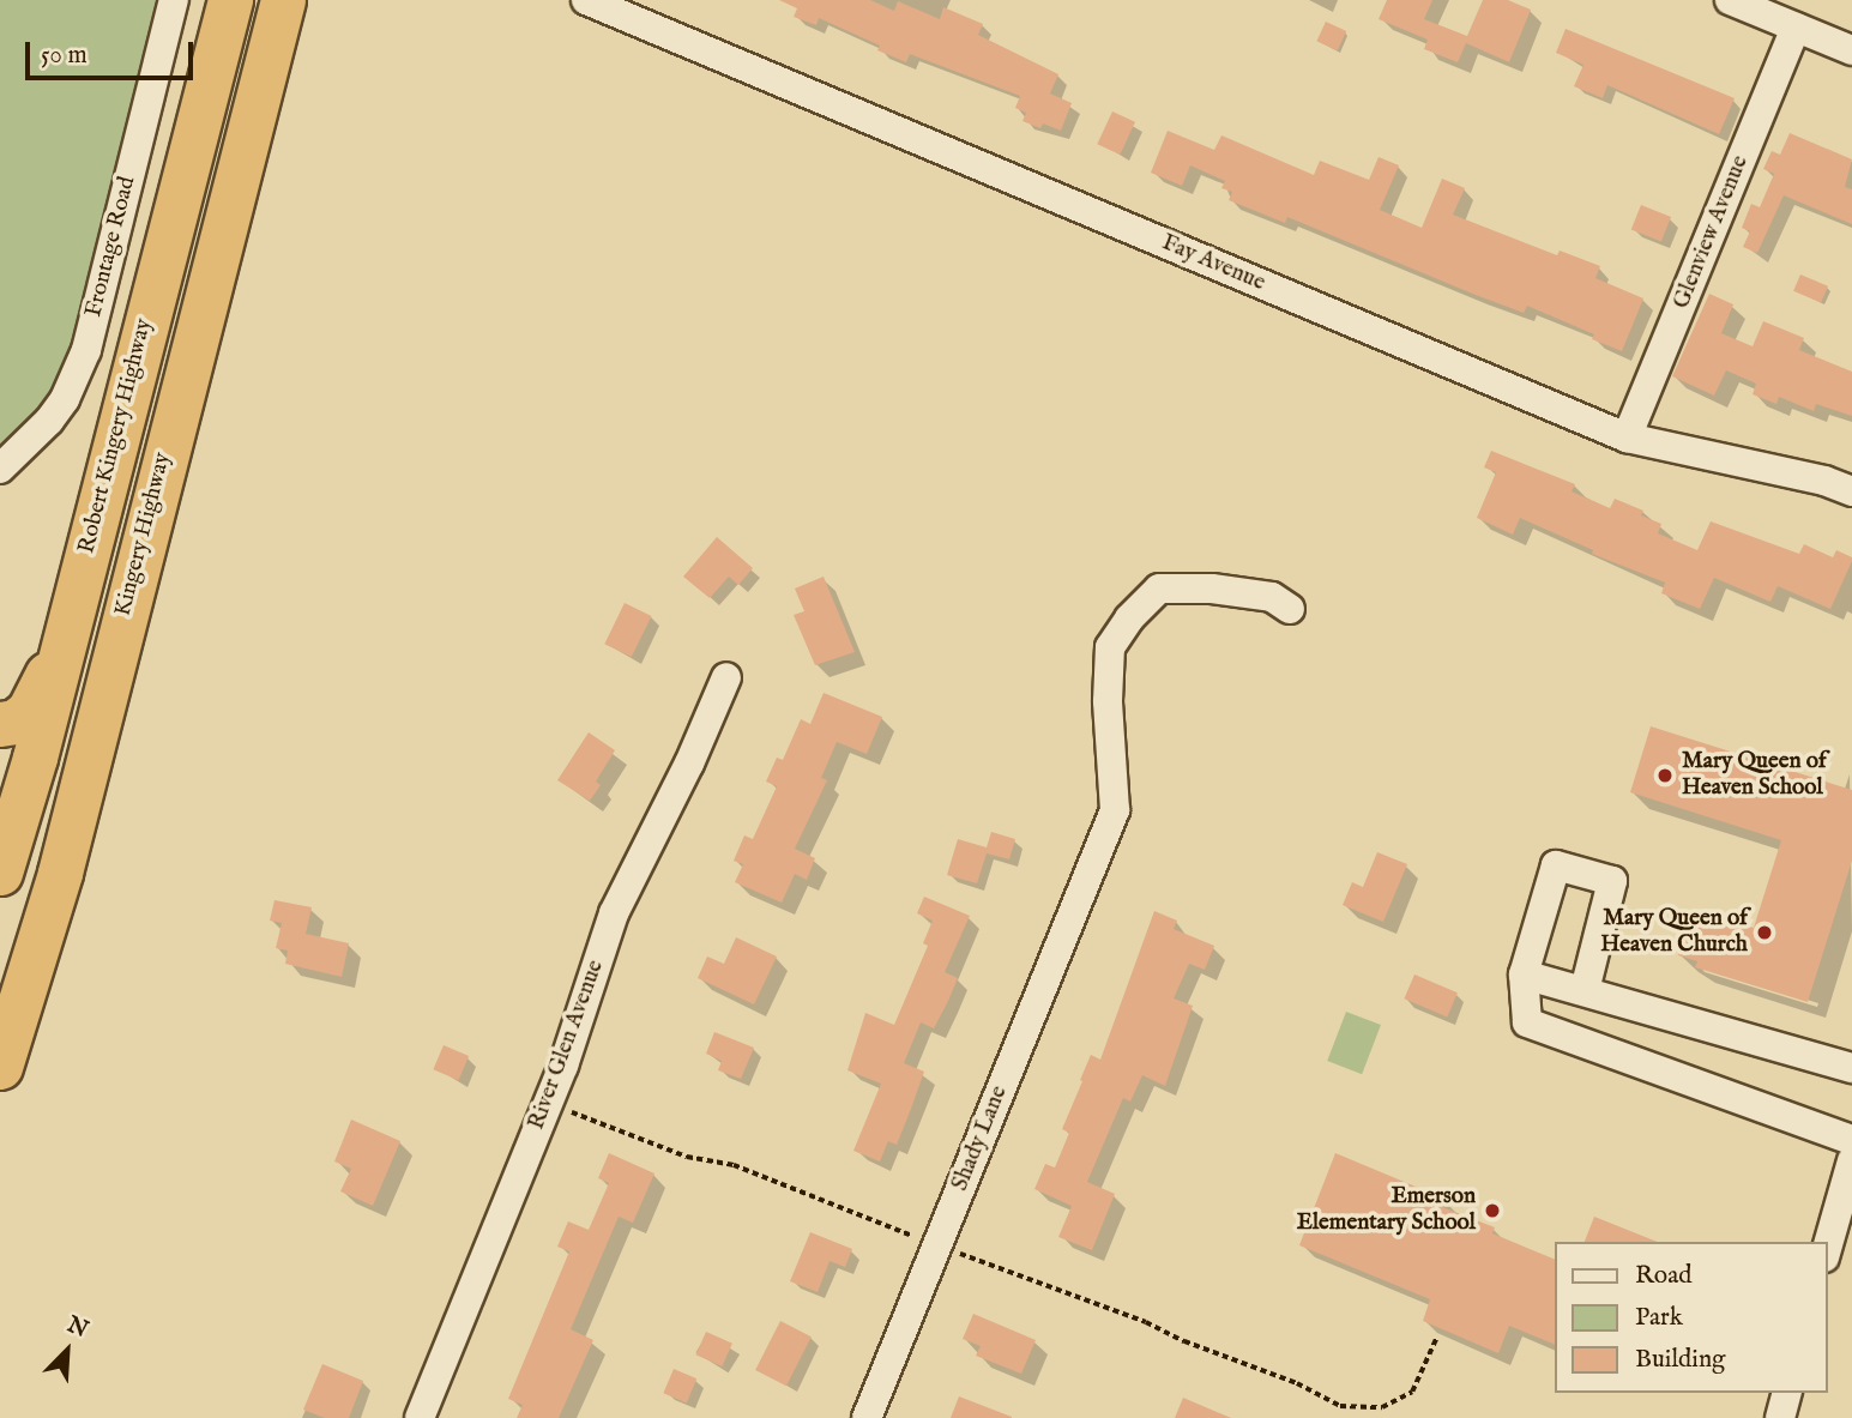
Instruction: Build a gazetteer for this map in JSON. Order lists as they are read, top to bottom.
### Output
{
  "streets": {
    "highway": ["Robert Kingery Highway", "Kingery Highway"],
    "street": [
      "Glenview Avenue",
      "Frontage Road",
      "Fay Avenue",
      "River Glen Avenue",
      "Shady Lane"
    ]
  },
  "crossings": [
    ["Glenview Avenue", "Fay Avenue"]
  ],
  "places": ["Mary Queen of Heaven School", "Mary Queen of Heaven Church", "Emerson Elementary School"],
  "legend": ["Road", "Park", "Building"],
  "scale_bar": "50 m",
  "north": "top right"
}
